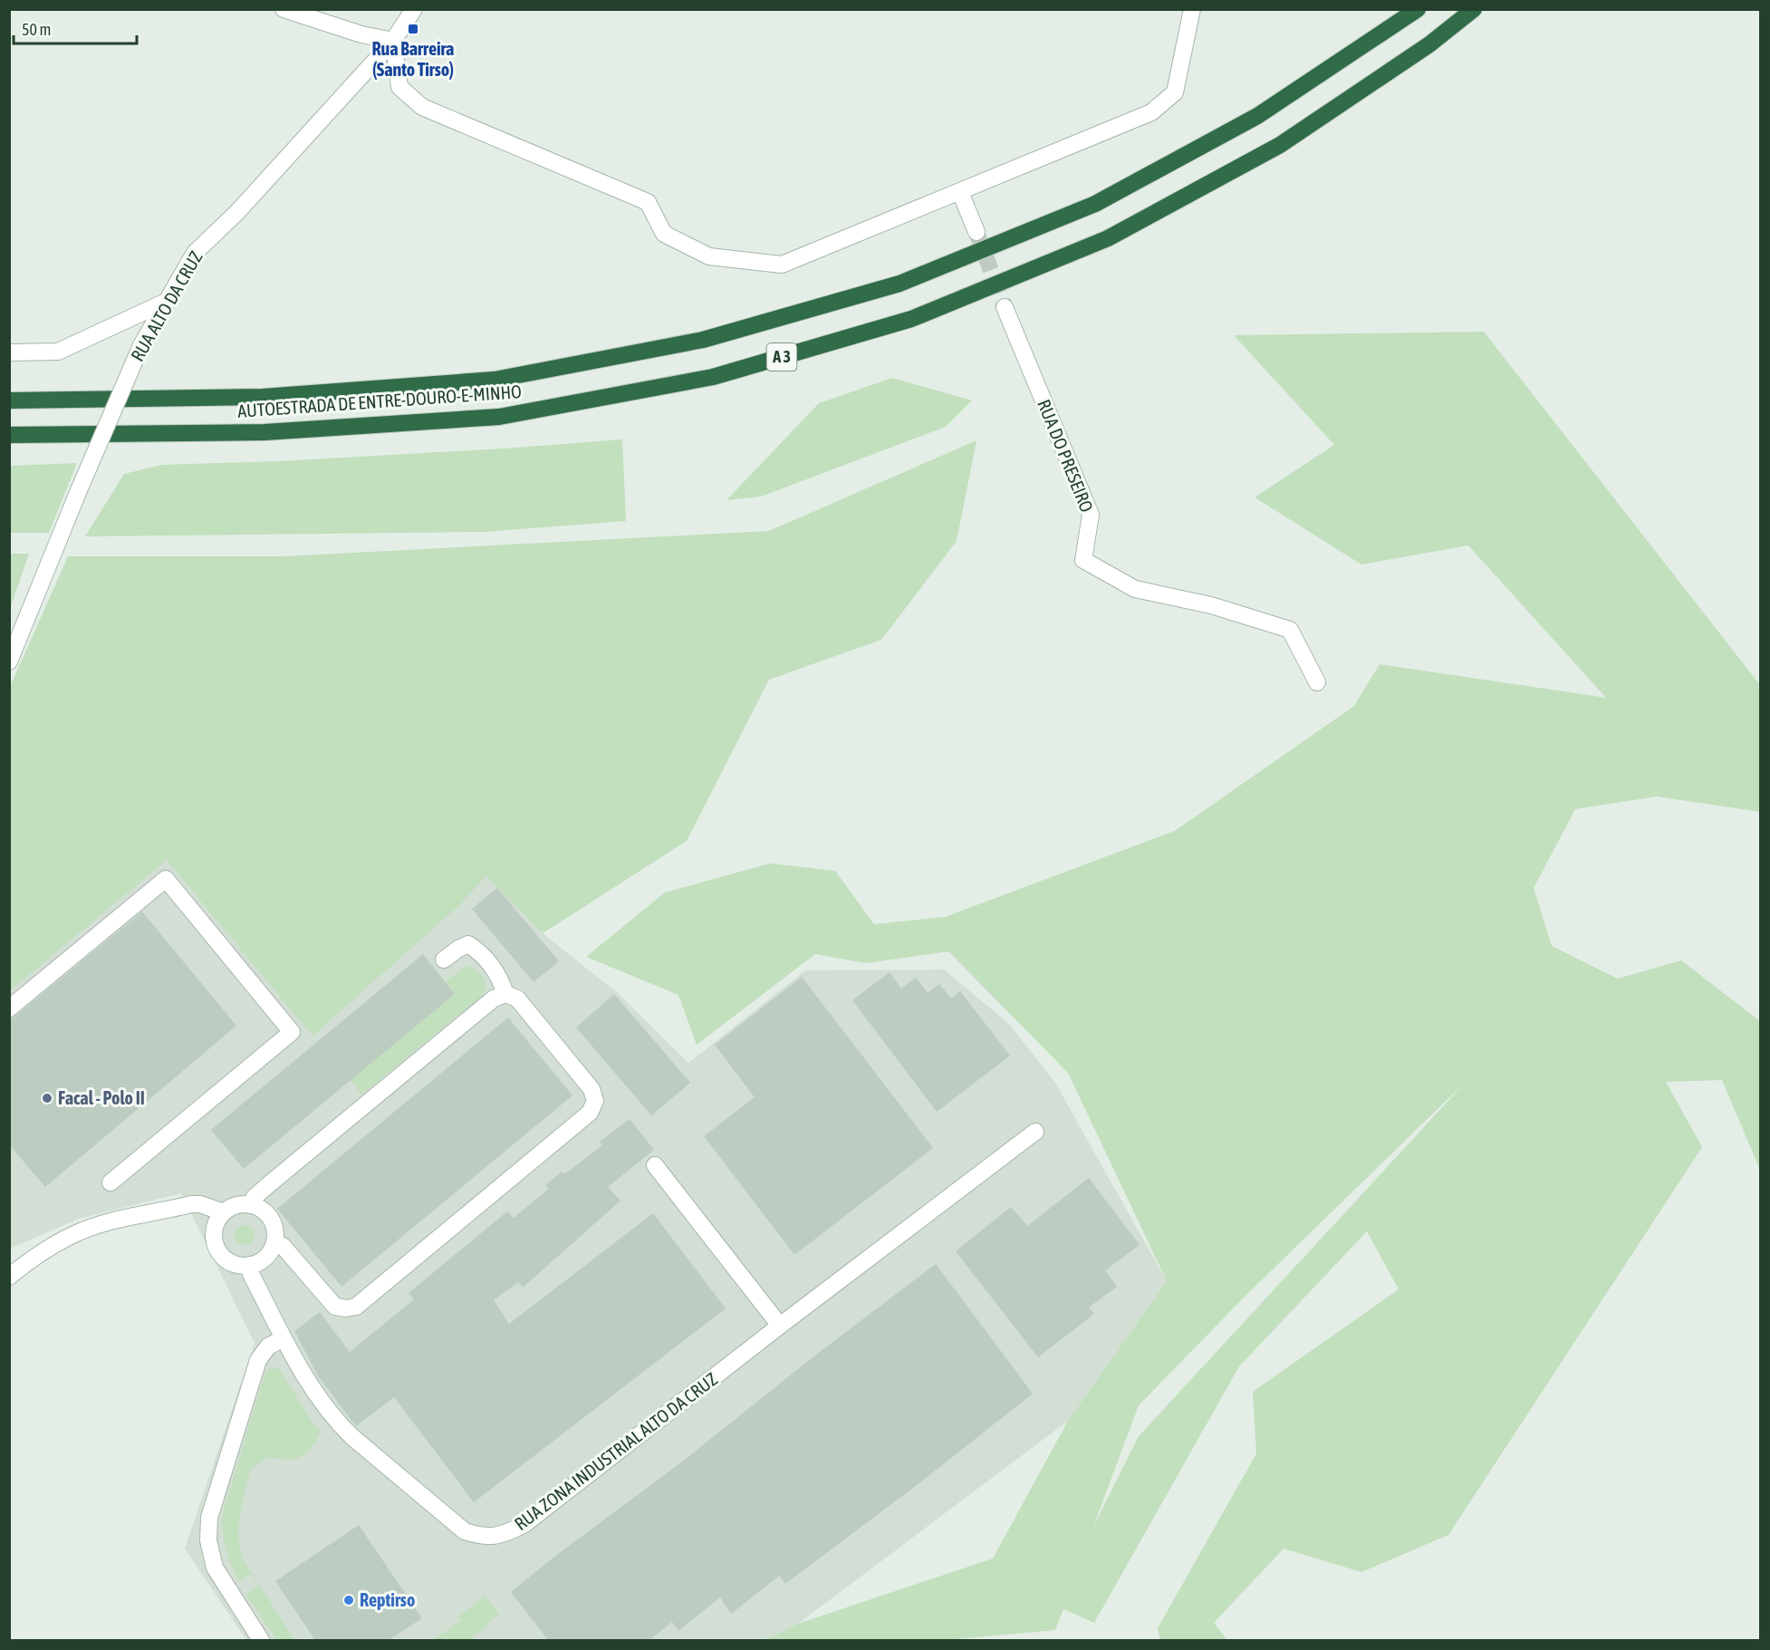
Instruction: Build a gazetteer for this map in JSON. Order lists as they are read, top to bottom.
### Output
{
  "streets": {
    "highway": ["A 3", "AUTOESTRADA DE ENTRE-DOURO-E-MINHO"],
    "street": ["RUA ALTO DA CRUZ", "RUA DO PRESEIRO", "RUA ZONA INDUSTRIAL ALTO DA CRUZ"]
  },
  "places": {
    "transit": ["Rua Barreira (Santo Tirso)"],
    "other": ["Facal - Polo II", "Reptirso"]
  },
  "scale_bar": "50 m"
}
